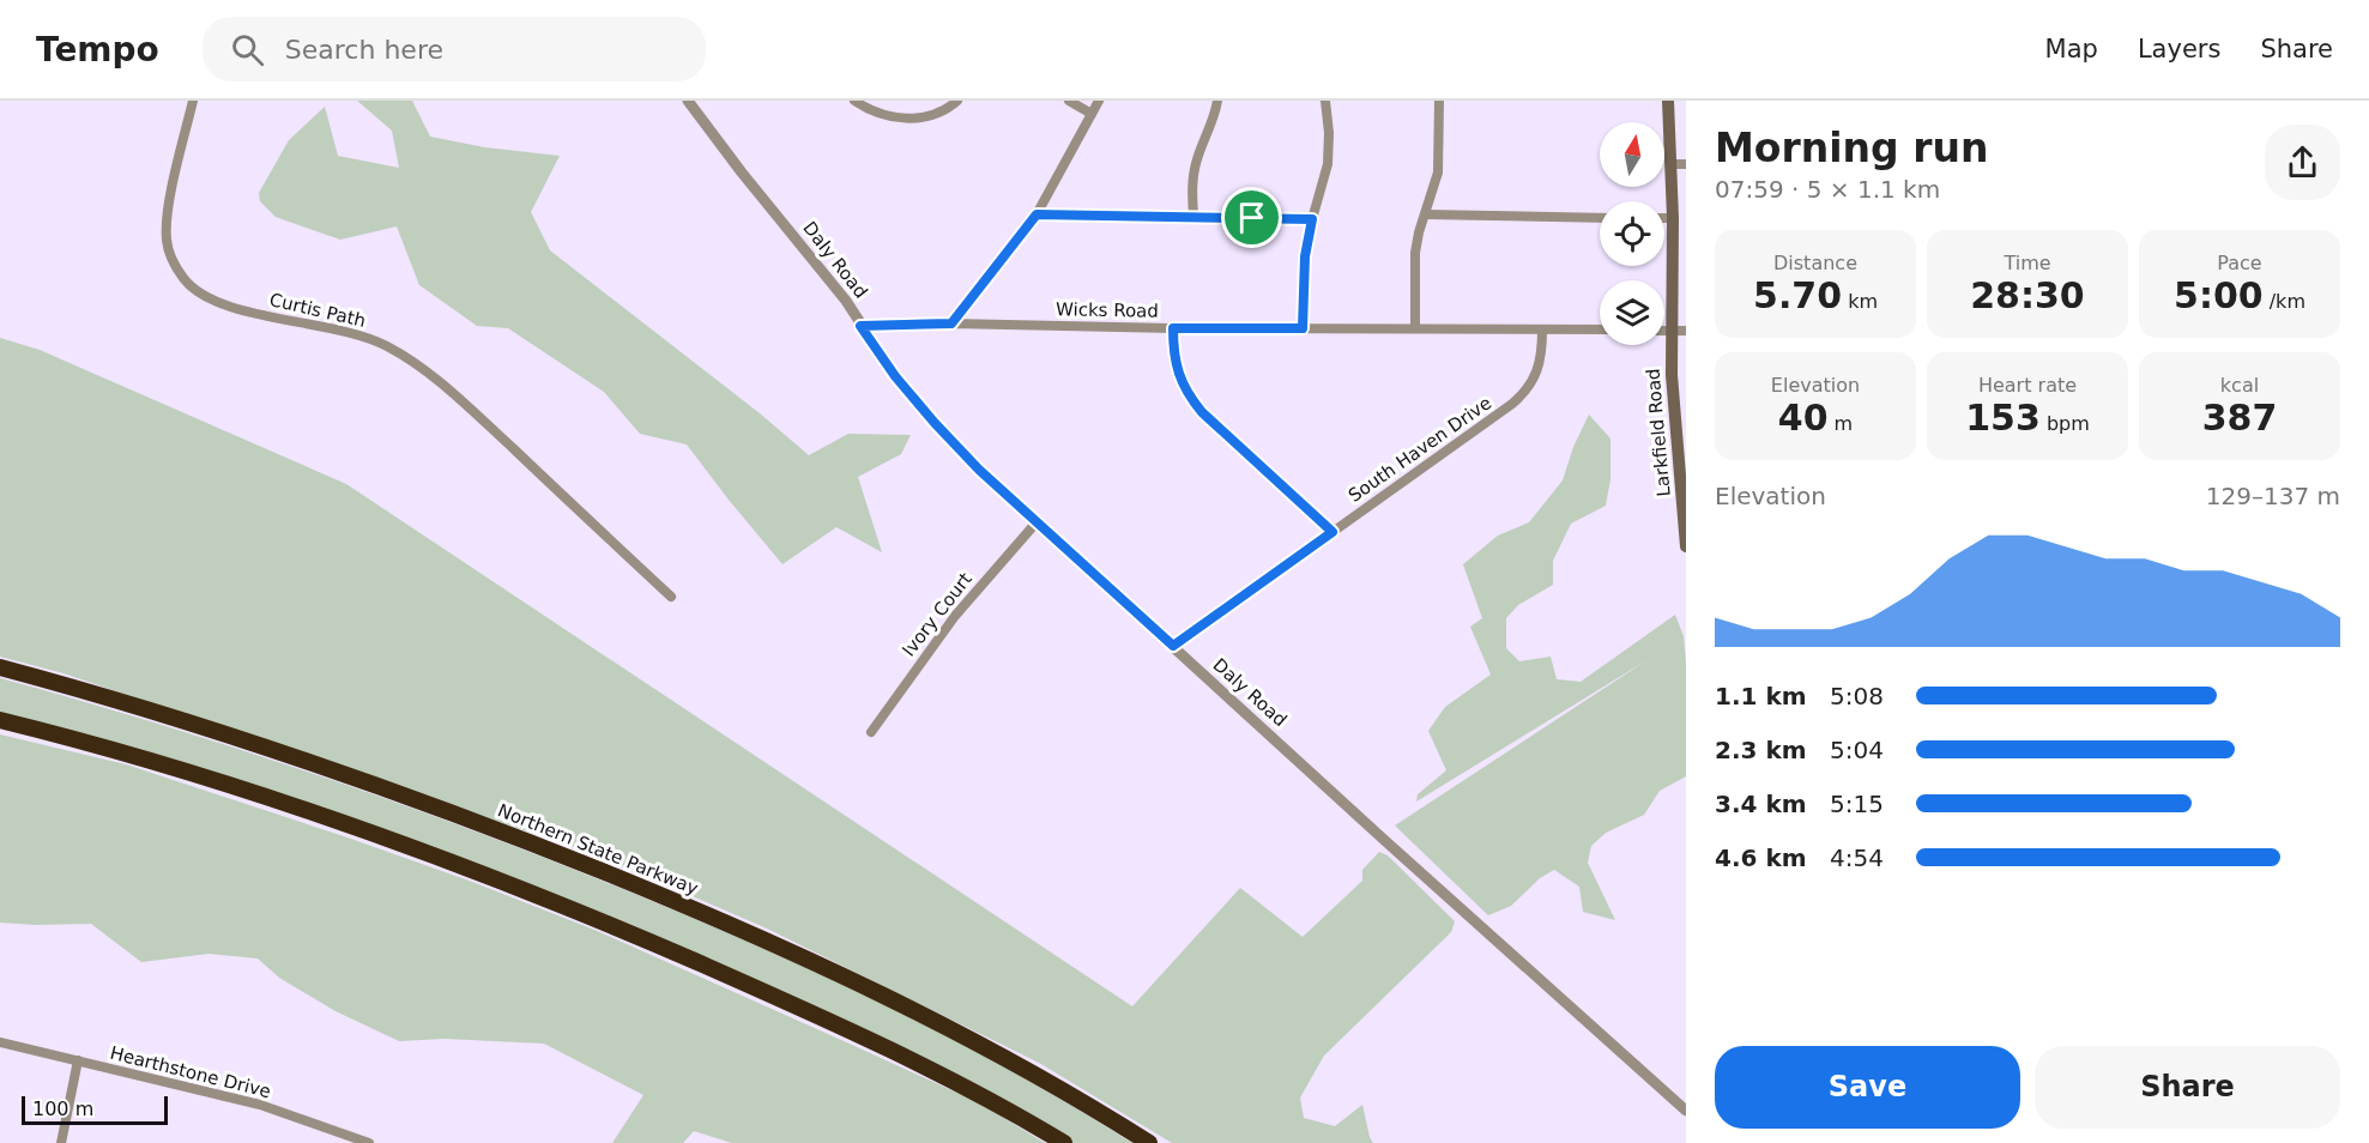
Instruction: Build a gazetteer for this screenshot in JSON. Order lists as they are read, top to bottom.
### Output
{
  "streets": {
    "highway": ["Northern State Parkway"],
    "main road": ["Larkfield Road"],
    "street": [
      "Daly Road",
      "Curtis Path",
      "Wicks Road",
      "South Haven Drive",
      "Ivory Court",
      "Hearthstone Drive"
    ]
  },
  "crossings": [
    ["Daly Road", "Wicks Road"],
    ["Daly Road", "South Haven Drive"],
    ["Daly Road", "Ivory Court"],
    ["Wicks Road", "South Haven Drive"]
  ],
  "scale_bar": "100 m",
  "north": "top",
  "page": {
    "header": "Tempo",
    "search": "Search here",
    "nav": ["Map", "Layers", "Share"],
    "heading": ["Morning run", "07:59 · 5 × 1.1 km"],
    "stats": [
      ["Distance", "5.70 km"],
      ["Time", "28:30"],
      ["Pace", "5:00 /km"],
      ["Elevation", "40 m"],
      ["Heart rate", "153 bpm"],
      ["kcal", "387"]
    ],
    "chart": ["Elevation", "129–137 m"],
    "list": [
      {
        "name": "1.1 km",
        "note": "5:08"
      },
      {
        "name": "2.3 km",
        "note": "5:04"
      },
      {
        "name": "3.4 km",
        "note": "5:15"
      },
      {
        "name": "4.6 km",
        "note": "4:54"
      }
    ],
    "buttons": ["Save", "Share"],
    "scale": "100 m"
  }
}
